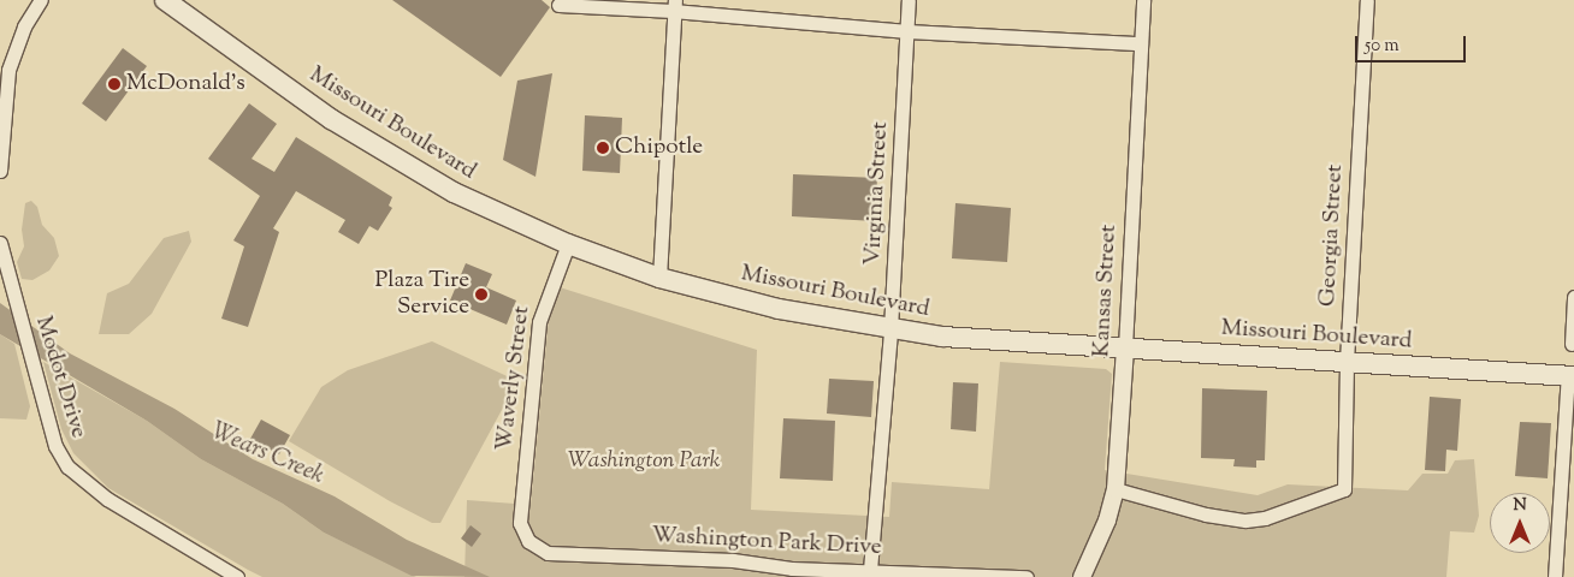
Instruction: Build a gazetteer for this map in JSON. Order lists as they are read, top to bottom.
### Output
{
  "streets": {
    "main road": ["Missouri Boulevard"],
    "street": [
      "Virginia Street",
      "Georgia Street",
      "Kansas Street",
      "Modot Drive",
      "Waverly Street",
      "Washington Park Drive"
    ]
  },
  "crossings": [
    ["Missouri Boulevard", "Virginia Street"],
    ["Missouri Boulevard", "Georgia Street"],
    ["Missouri Boulevard", "Kansas Street"],
    ["Missouri Boulevard", "Waverly Street"],
    ["Virginia Street", "Washington Park Drive"],
    ["Georgia Street", "Kansas Street"],
    ["Waverly Street", "Washington Park Drive"]
  ],
  "water": ["Wears Creek"],
  "parks": ["Washington Park"],
  "places": ["McDonald's", "Chipotle", "Plaza Tire Service"],
  "scale_bar": "50 m",
  "north": "top"
}
